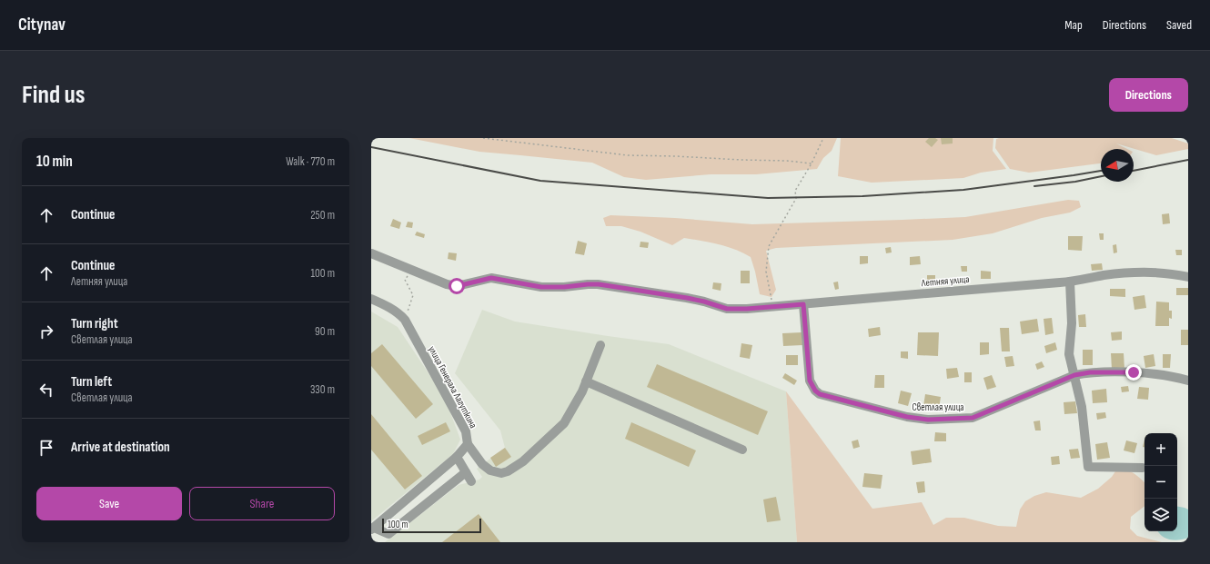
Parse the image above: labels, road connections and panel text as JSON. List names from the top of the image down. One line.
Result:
{"streets":{"street":["Летняя улица","улица Генерала Лагуткина","Светлая улица"]},"crossings":[["Летняя улица","Светлая улица"]],"scale_bar":"100 m","north":"left","page":{"header":"Citynav","nav":["Map","Directions","Saved"],"buttons":["Directions",["Save","Share"]],"title":"Find us","heading":["10 min","Walk · 770 m"],"list":[["Continue","250 m"],["Continue","Летняя улица","100 m"],["Turn right","Светлая улица","90 m"],["Turn left","Светлая улица","330 m"],"Arrive at destination"],"map_buttons":["+","−"],"scale":"100 m"}}
